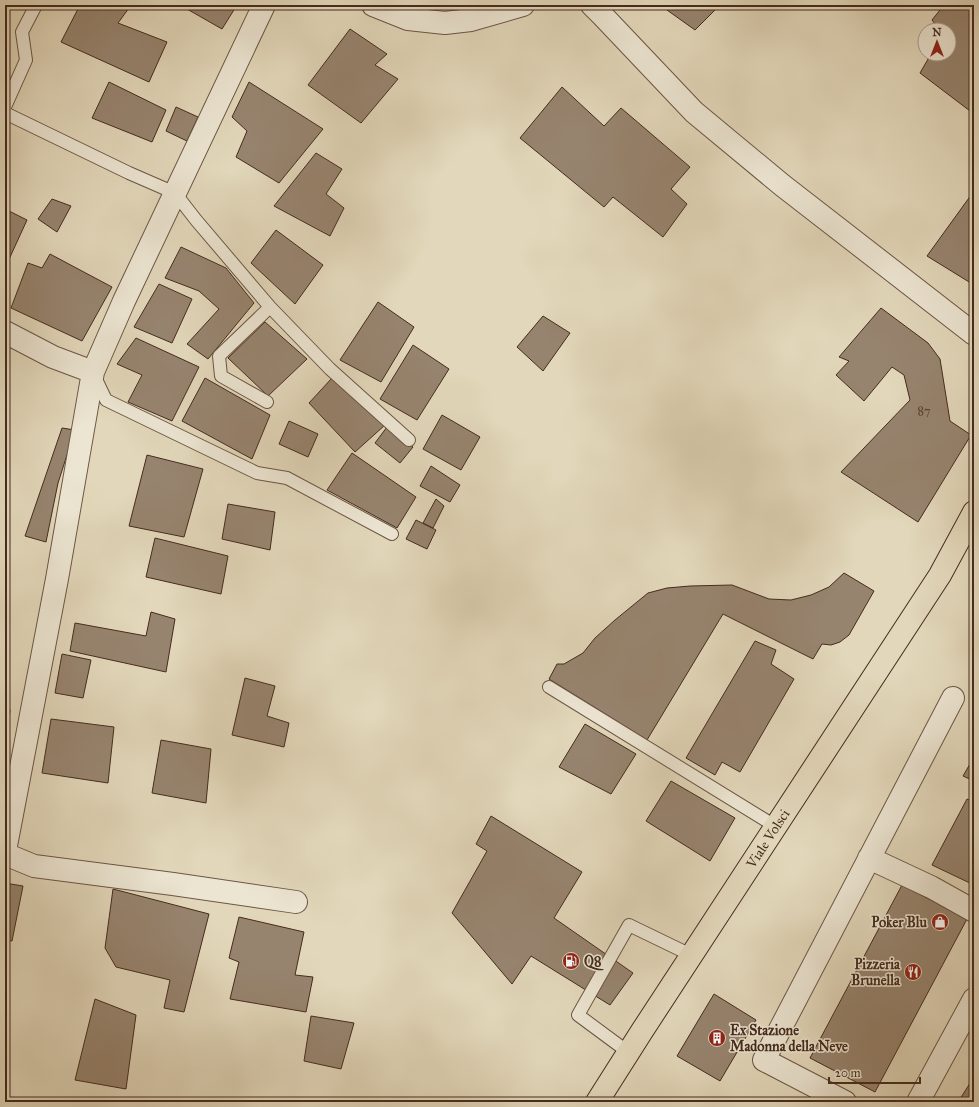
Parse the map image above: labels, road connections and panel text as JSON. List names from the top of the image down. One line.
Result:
{"streets":{"main road":["Viale Volsci"]},"places":{"shop":["Poker Blu"],"fuel station":["Q8"],"restaurant":["Pizzeria Brunella"],"building":["Ex Stazione Madonna della Neve"]},"house_numbers":["87"],"scale_bar":"20 m","north":"top"}
